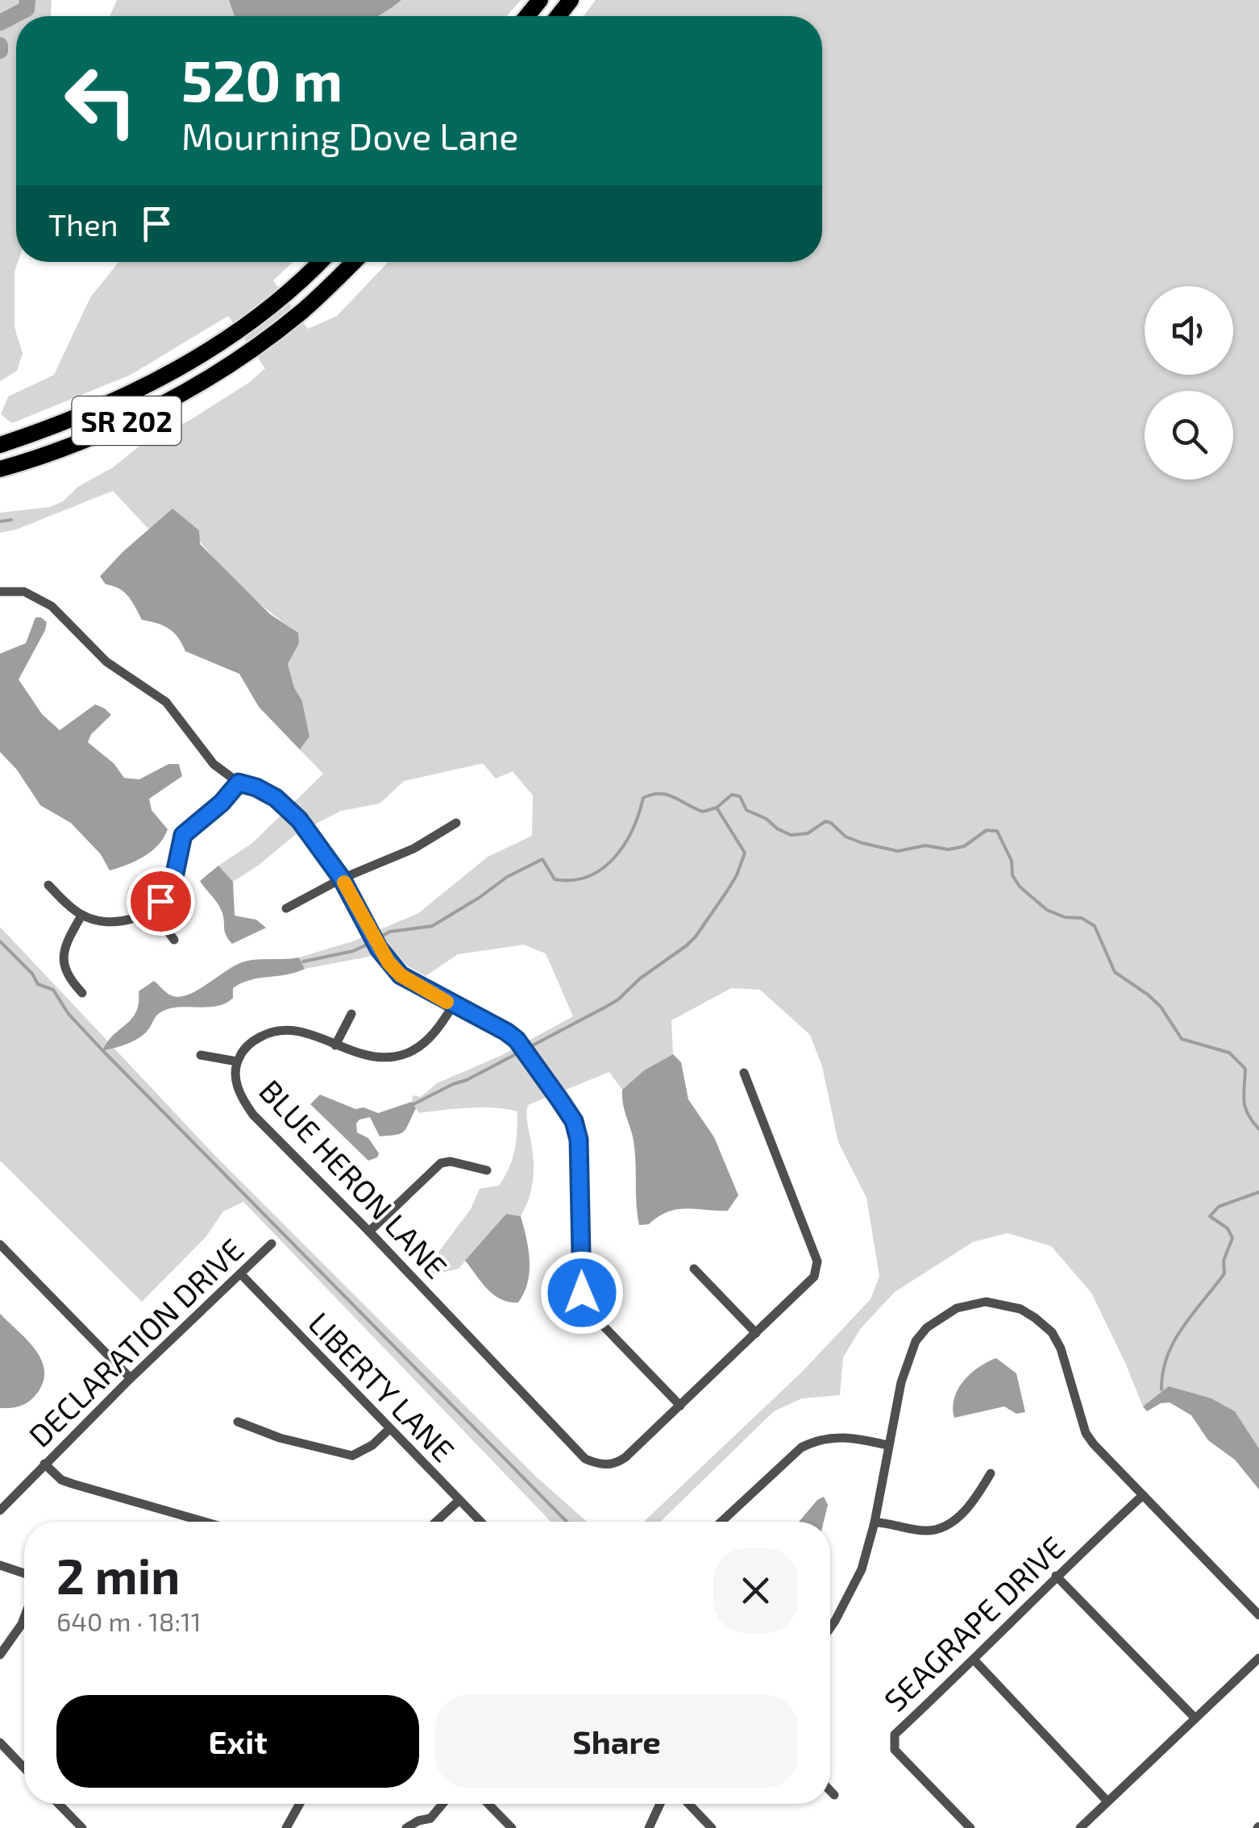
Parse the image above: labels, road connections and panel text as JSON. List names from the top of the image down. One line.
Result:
{"streets":{"highway":["SR 202"],"street":["BLUE HERON LANE","DECLARATION DRIVE","LIBERTY LANE","SEAGRAPE DRIVE"]},"crossings":[["DECLARATION DRIVE","LIBERTY LANE"]],"page":{"turn":["520 m","Mourning Dove Lane"],"then":"Then","heading":["2 min","640 m · 18:11"],"buttons":["Exit","Share"]}}
